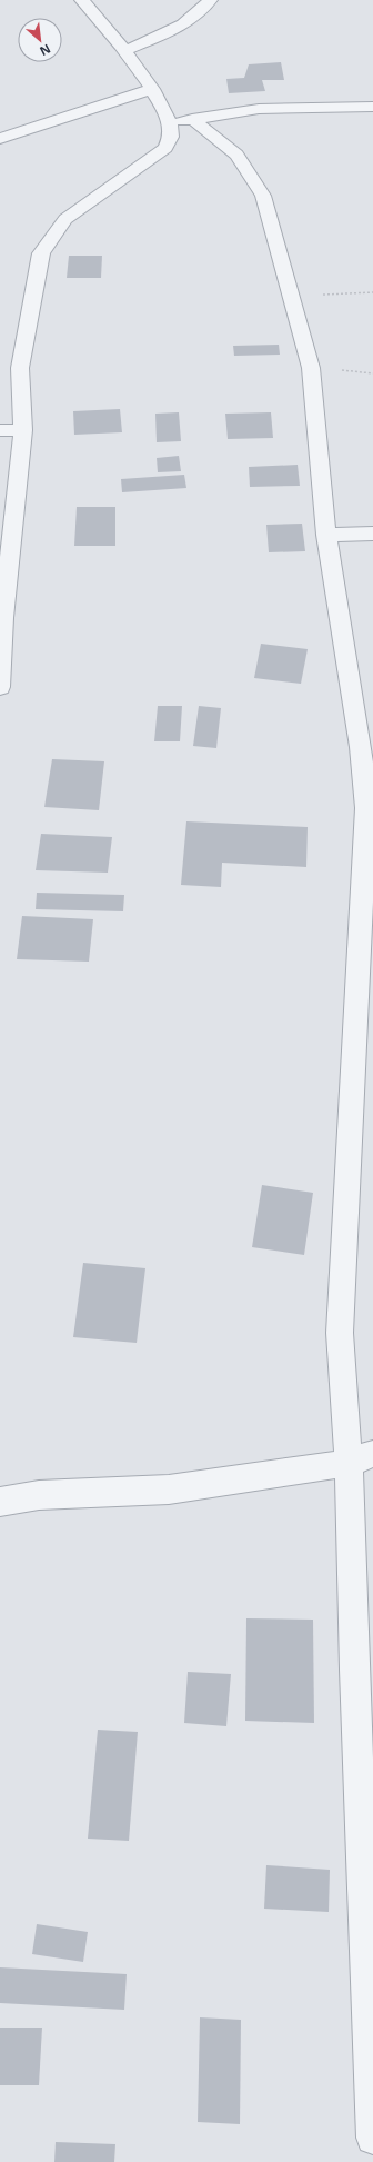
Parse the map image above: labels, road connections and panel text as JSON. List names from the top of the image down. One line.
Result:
{"north":"bottom right"}
